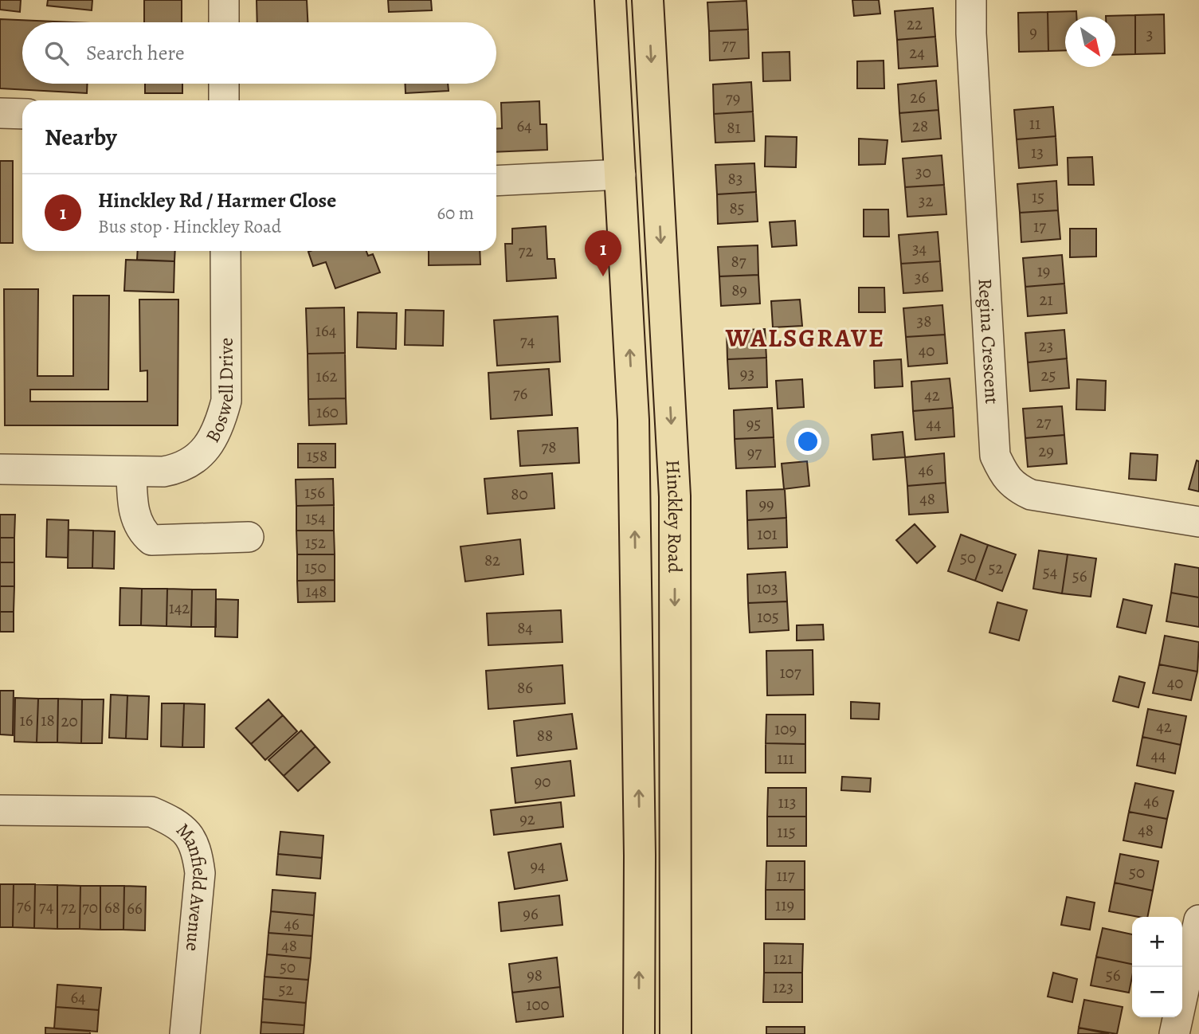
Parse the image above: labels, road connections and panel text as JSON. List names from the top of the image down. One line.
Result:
{"streets":{"highway":["Hinckley Road"],"street":["Regina Crescent","Boswell Drive","Manfield Avenue"]},"districts":["WALSGRAVE"],"house_numbers":["22","9","3","77","24","26","79","11","64","28","81","13","30","83","15","32","85","17","34","72","87","19","36","89","21","38","164","74","23","40","93","25","162","76","42","160","27","95","44","78","29","97","158","46","156","80","48","99","154","101","152","50","82","150","52","54","56","103","148","142","105","84","107","40","86","16","18","20","42","109","88","44","111","90","46","113","92","48","115","94","50","117","119","76","74","72","70","68","66","96","46","48","121","50","98","56","123","52","64","100"],"north":"bottom right","page":{"search":"Search here","heading":"Nearby","list":[{"mark":"1","name":"Hinckley Rd / Harmer Close","note":"Bus stop · Hinckley Road","value":"60 m"}],"pins":"1","map_buttons":["+","−"]}}
